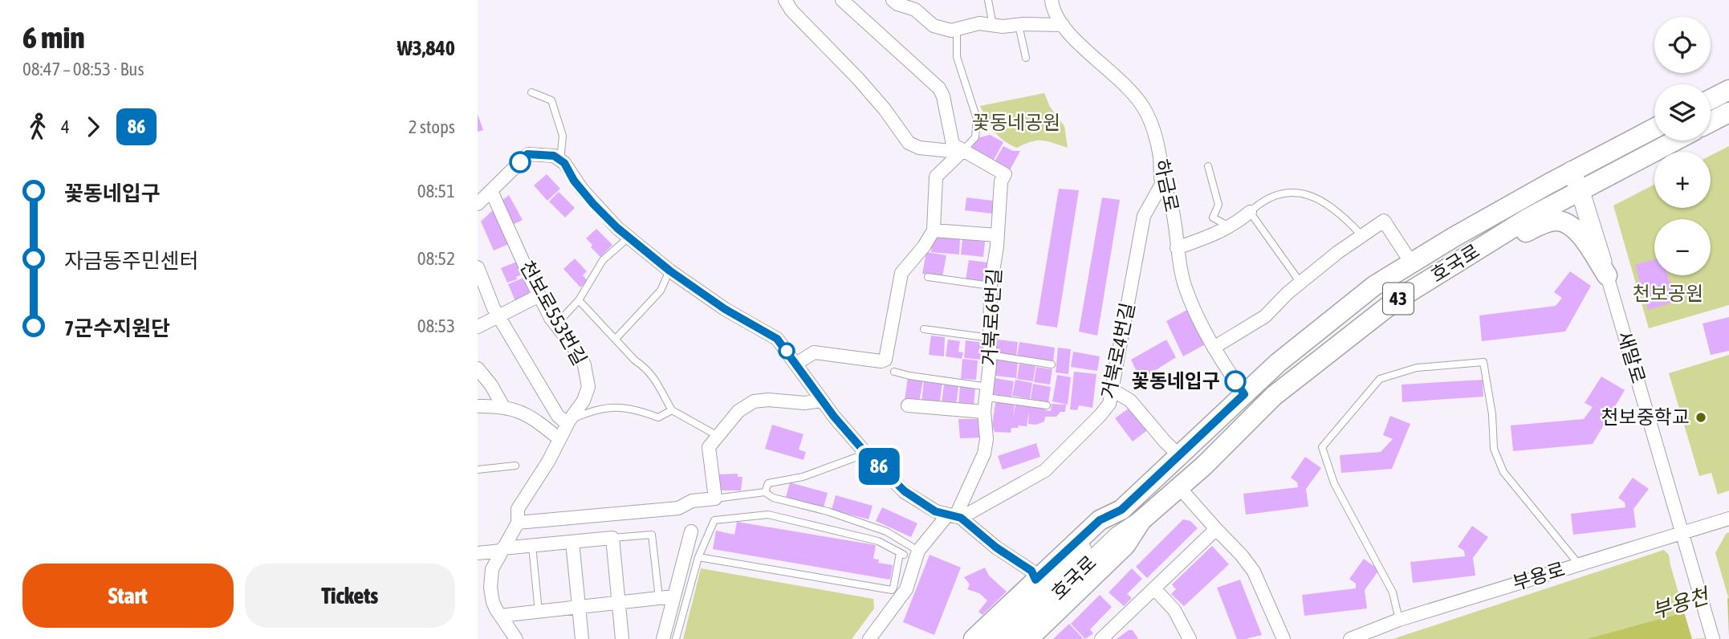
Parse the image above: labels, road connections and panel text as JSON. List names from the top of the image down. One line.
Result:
{"streets":{"main road":["호국로","43"],"street":["하금로","천보로553번길","거북로6번길","거북로4번길","새말로","부용로"]},"crossings":[["하금로","호국로"],["하금로","거북로4번길"],["호국로","새말로"],["거북로6번길","거북로4번길"],["새말로","부용로"]],"water":["부용천"],"parks":["꽃동네공원","천보공원"],"places":["꽃동네입구","천보중학교"],"lines":["bus line 86"],"page":{"heading":["6 min","08:47 – 08:53 · Bus","₩3,840"],"on_map":"86","map_buttons":["+","−"],"legs":["4","86","2 stops"],"list":[{"name":"꽃동네입구","value":"08:51"},{"name":"자금동주민센터","value":"08:52"},{"name":"7군수지원단","value":"08:53"}],"buttons":["Start","Tickets"]}}
